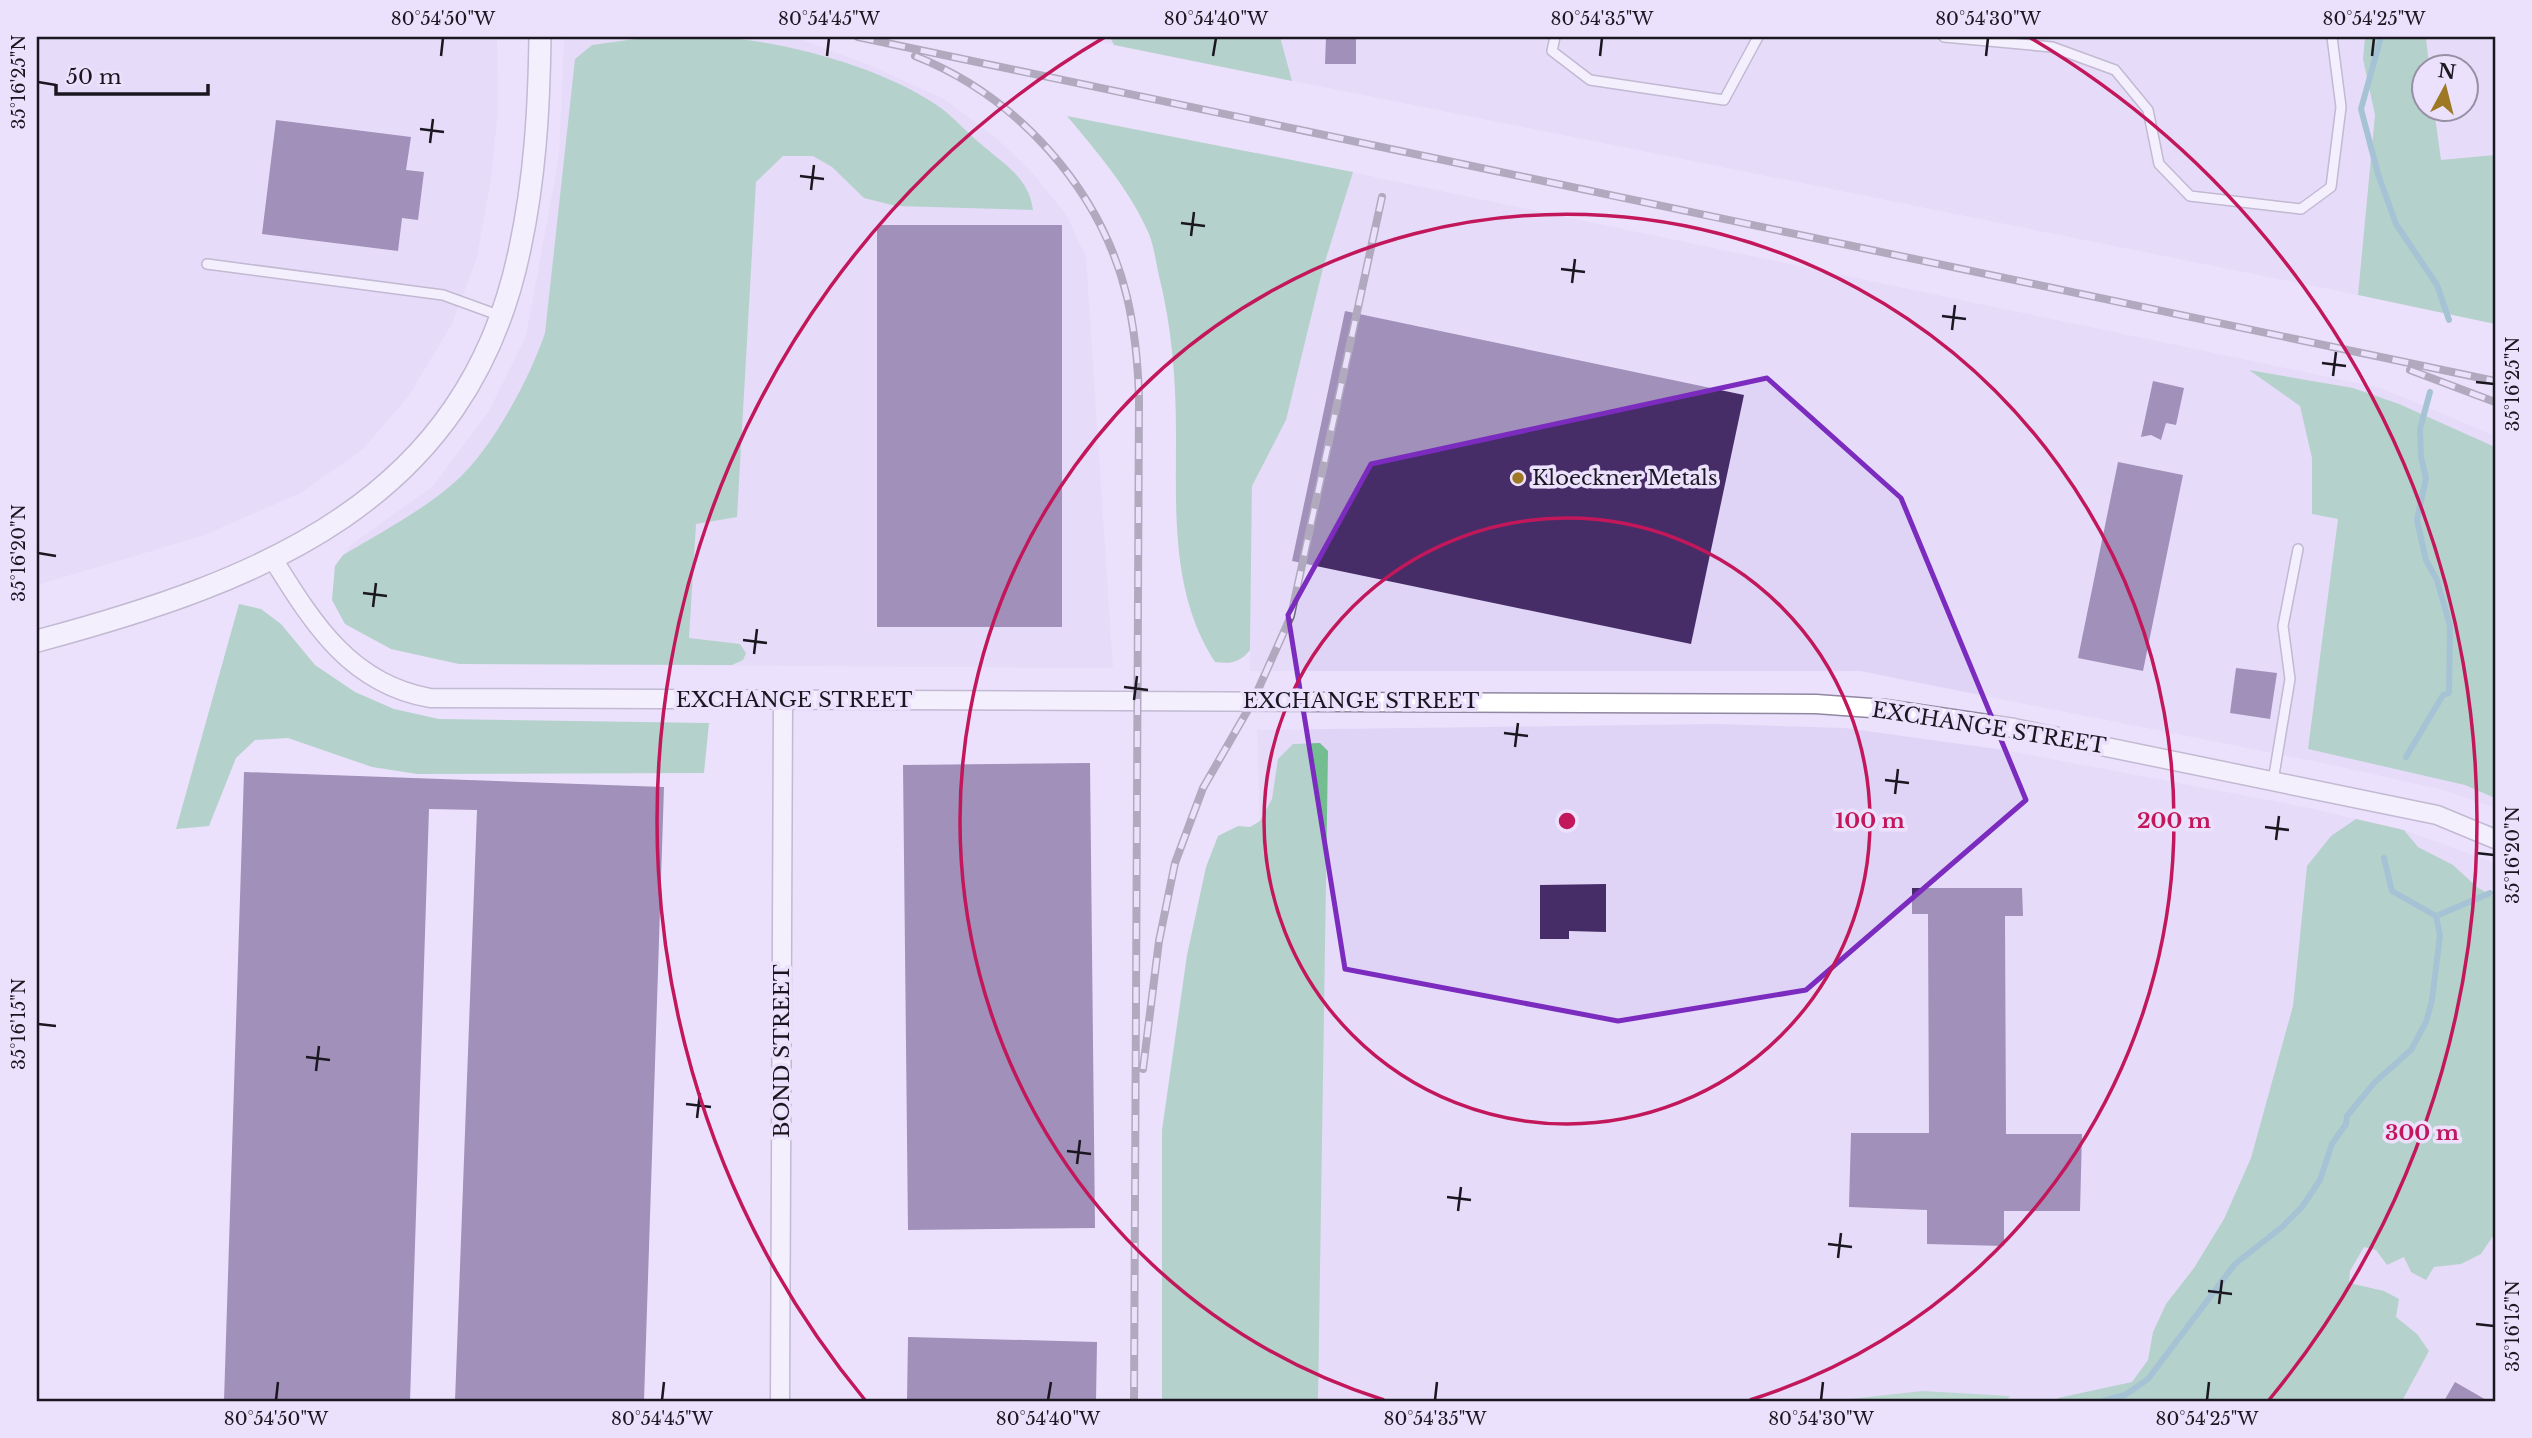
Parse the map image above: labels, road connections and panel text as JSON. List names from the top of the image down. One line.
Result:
{"streets":{"street":["EXCHANGE STREET","BOND STREET"]},"crossings":[["EXCHANGE STREET","BOND STREET"]],"places":["Kloeckner Metals"],"scale_bar":"50 m","north":"top","coordinates":["80°54'50\"W","80°54'45\"W","80°54'40\"W","80°54'35\"W","80°54'30\"W","80°54'25\"W","35°16'25\"N","35°16'20\"N","35°16'15\"N"],"rings":["100 m","200 m","300 m"]}
